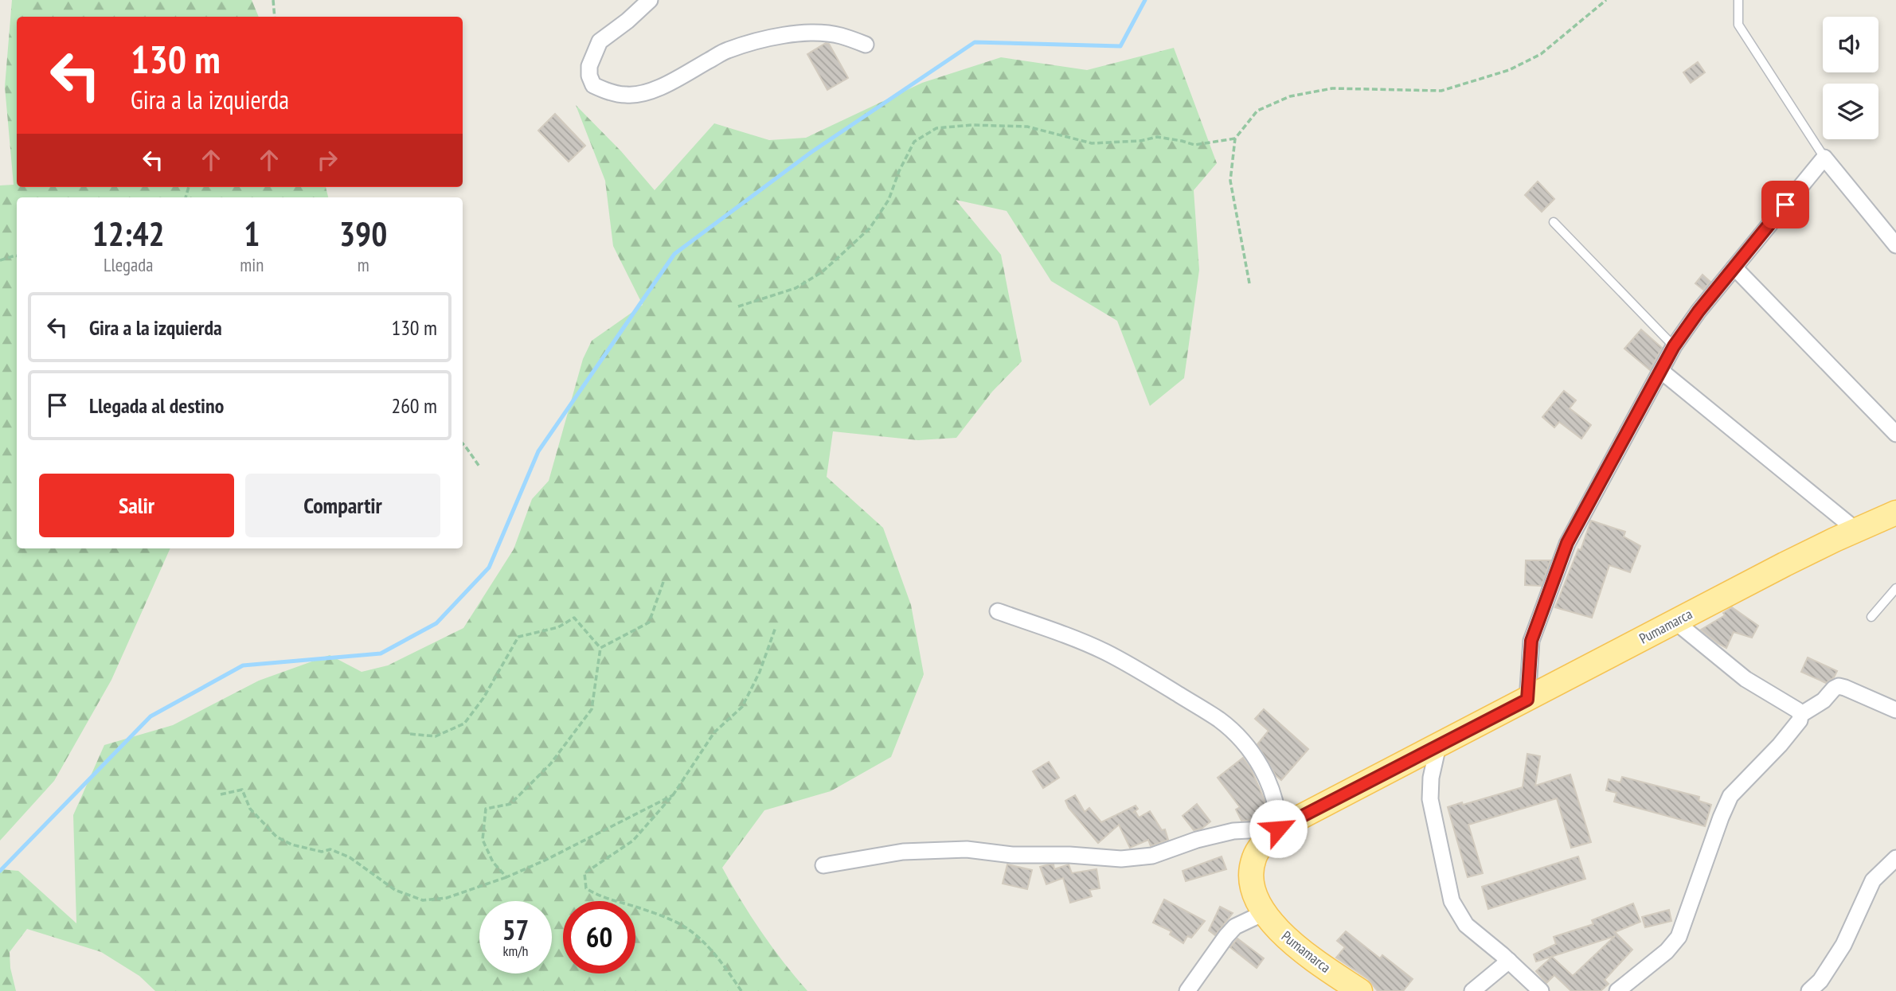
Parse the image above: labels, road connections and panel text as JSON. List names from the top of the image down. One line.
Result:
{"streets":{"main road":["Pumamarca"]},"page":{"turn":["130 m","Gira a la izquierda"],"eta":["12:42","Llegada","1","min","390","m"],"list":[{"name":"Gira a la izquierda","value":"130 m"},{"name":"Llegada al destino","value":"260 m"}],"buttons":["Salir","Compartir"],"speed":"57 km/h","limit":"60"}}
